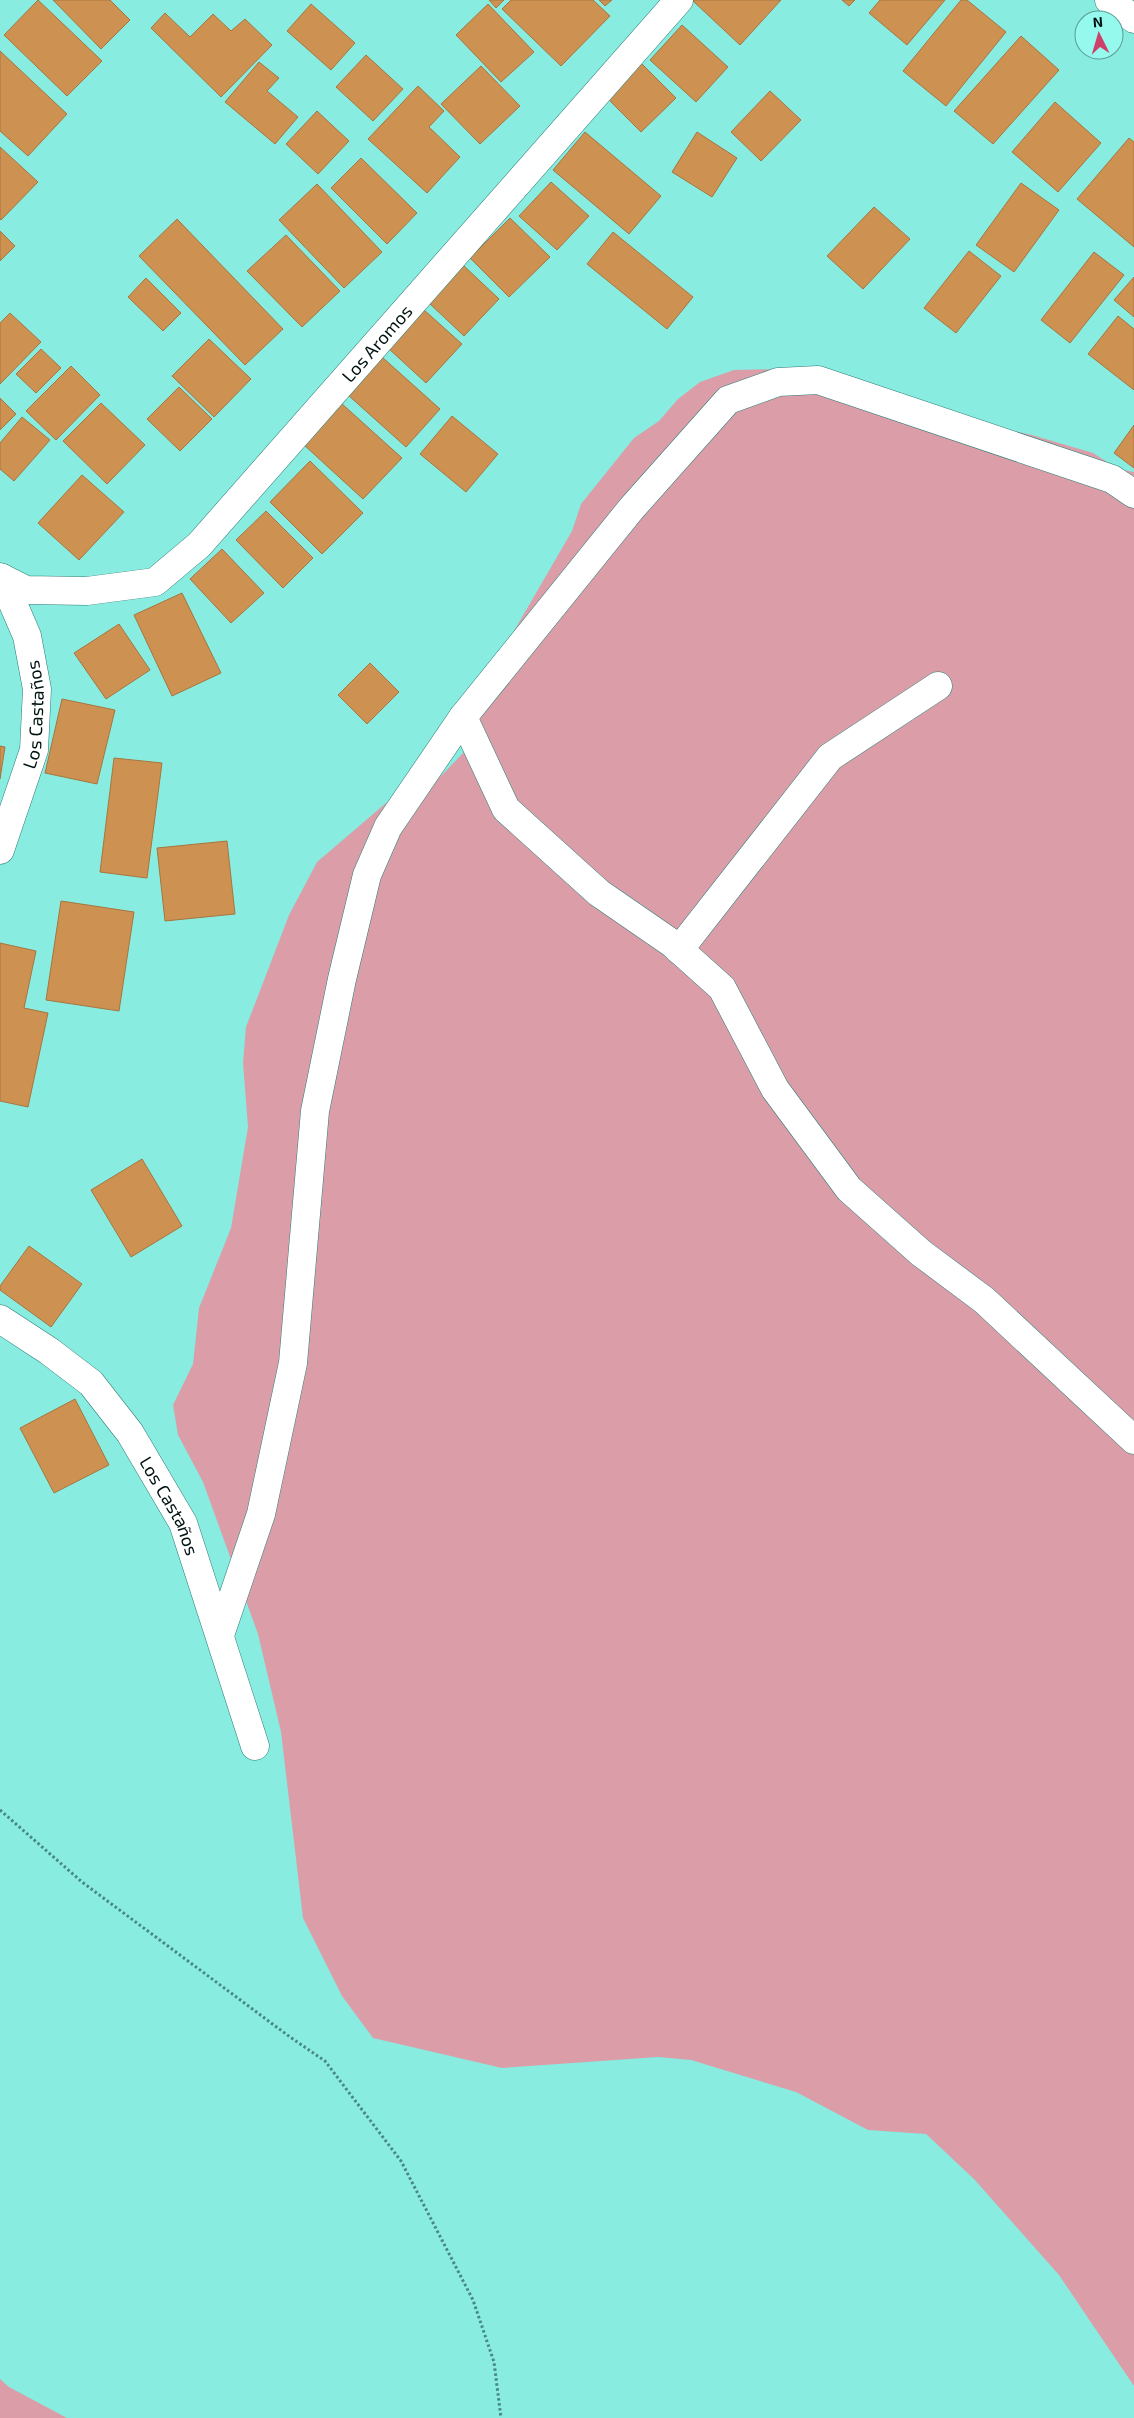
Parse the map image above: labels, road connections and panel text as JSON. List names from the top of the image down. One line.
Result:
{"streets":{"street":["Los Aromos","Los Castaños"]},"crossings":[["Los Aromos","Los Castaños"]],"north":"top"}
